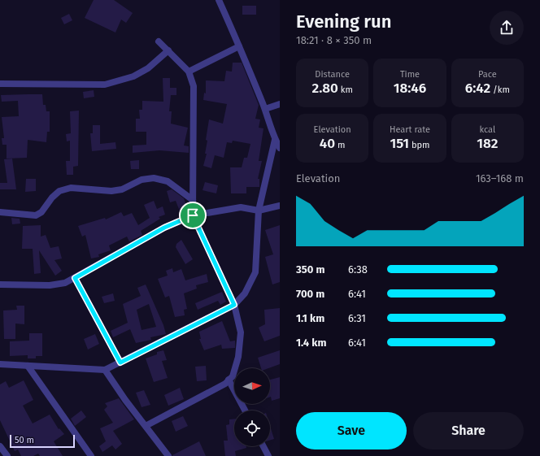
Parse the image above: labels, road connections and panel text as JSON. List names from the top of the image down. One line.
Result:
{"scale_bar":"50 m","north":"right","page":{"heading":["Evening run","18:21 · 8 × 350 m"],"stats":[["Distance","2.80 km"],["Time","18:46"],["Pace","6:42 /km"],["Elevation","40 m"],["Heart rate","151 bpm"],["kcal","182"]],"chart":["Elevation","163–168 m"],"list":[{"name":"350 m","note":"6:38"},{"name":"700 m","note":"6:41"},{"name":"1.1 km","note":"6:31"},{"name":"1.4 km","note":"6:41"}],"buttons":["Save","Share"],"scale":"50 m"}}
